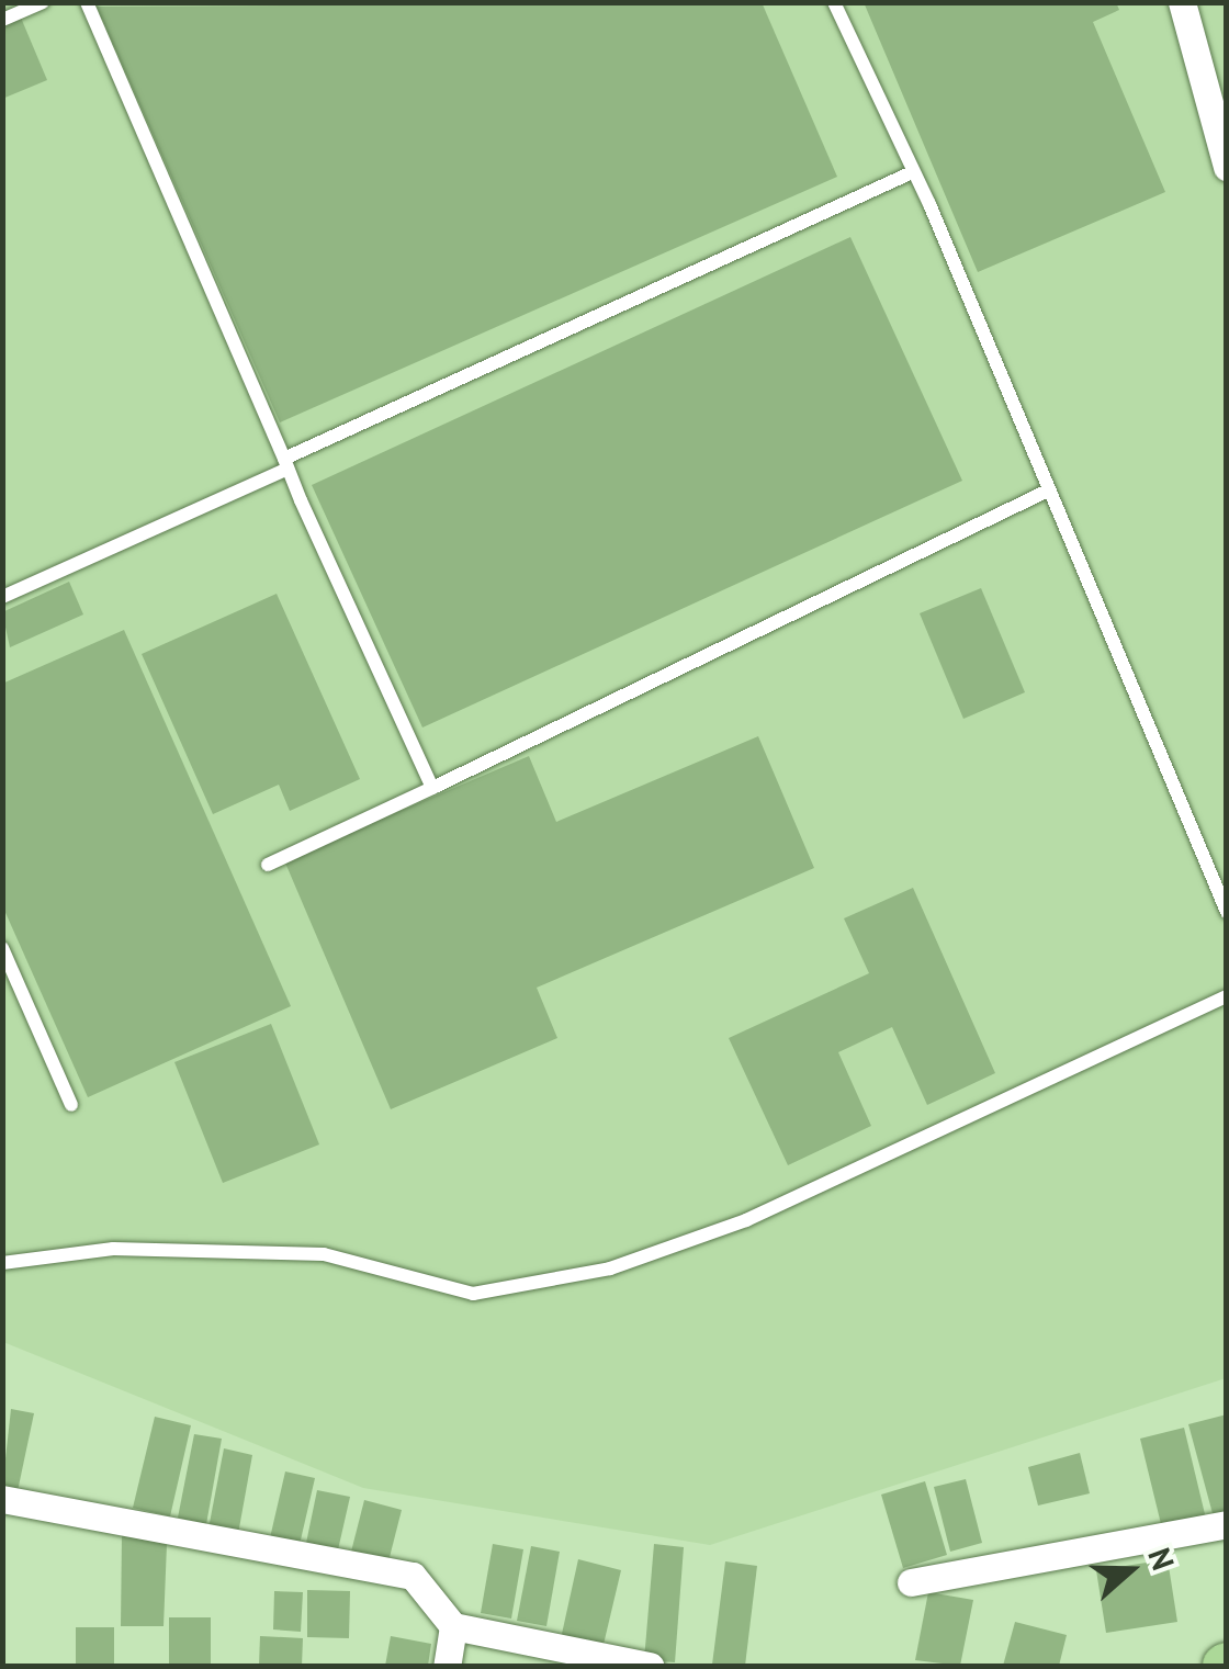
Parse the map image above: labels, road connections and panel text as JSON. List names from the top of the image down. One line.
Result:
{"north":"right"}
